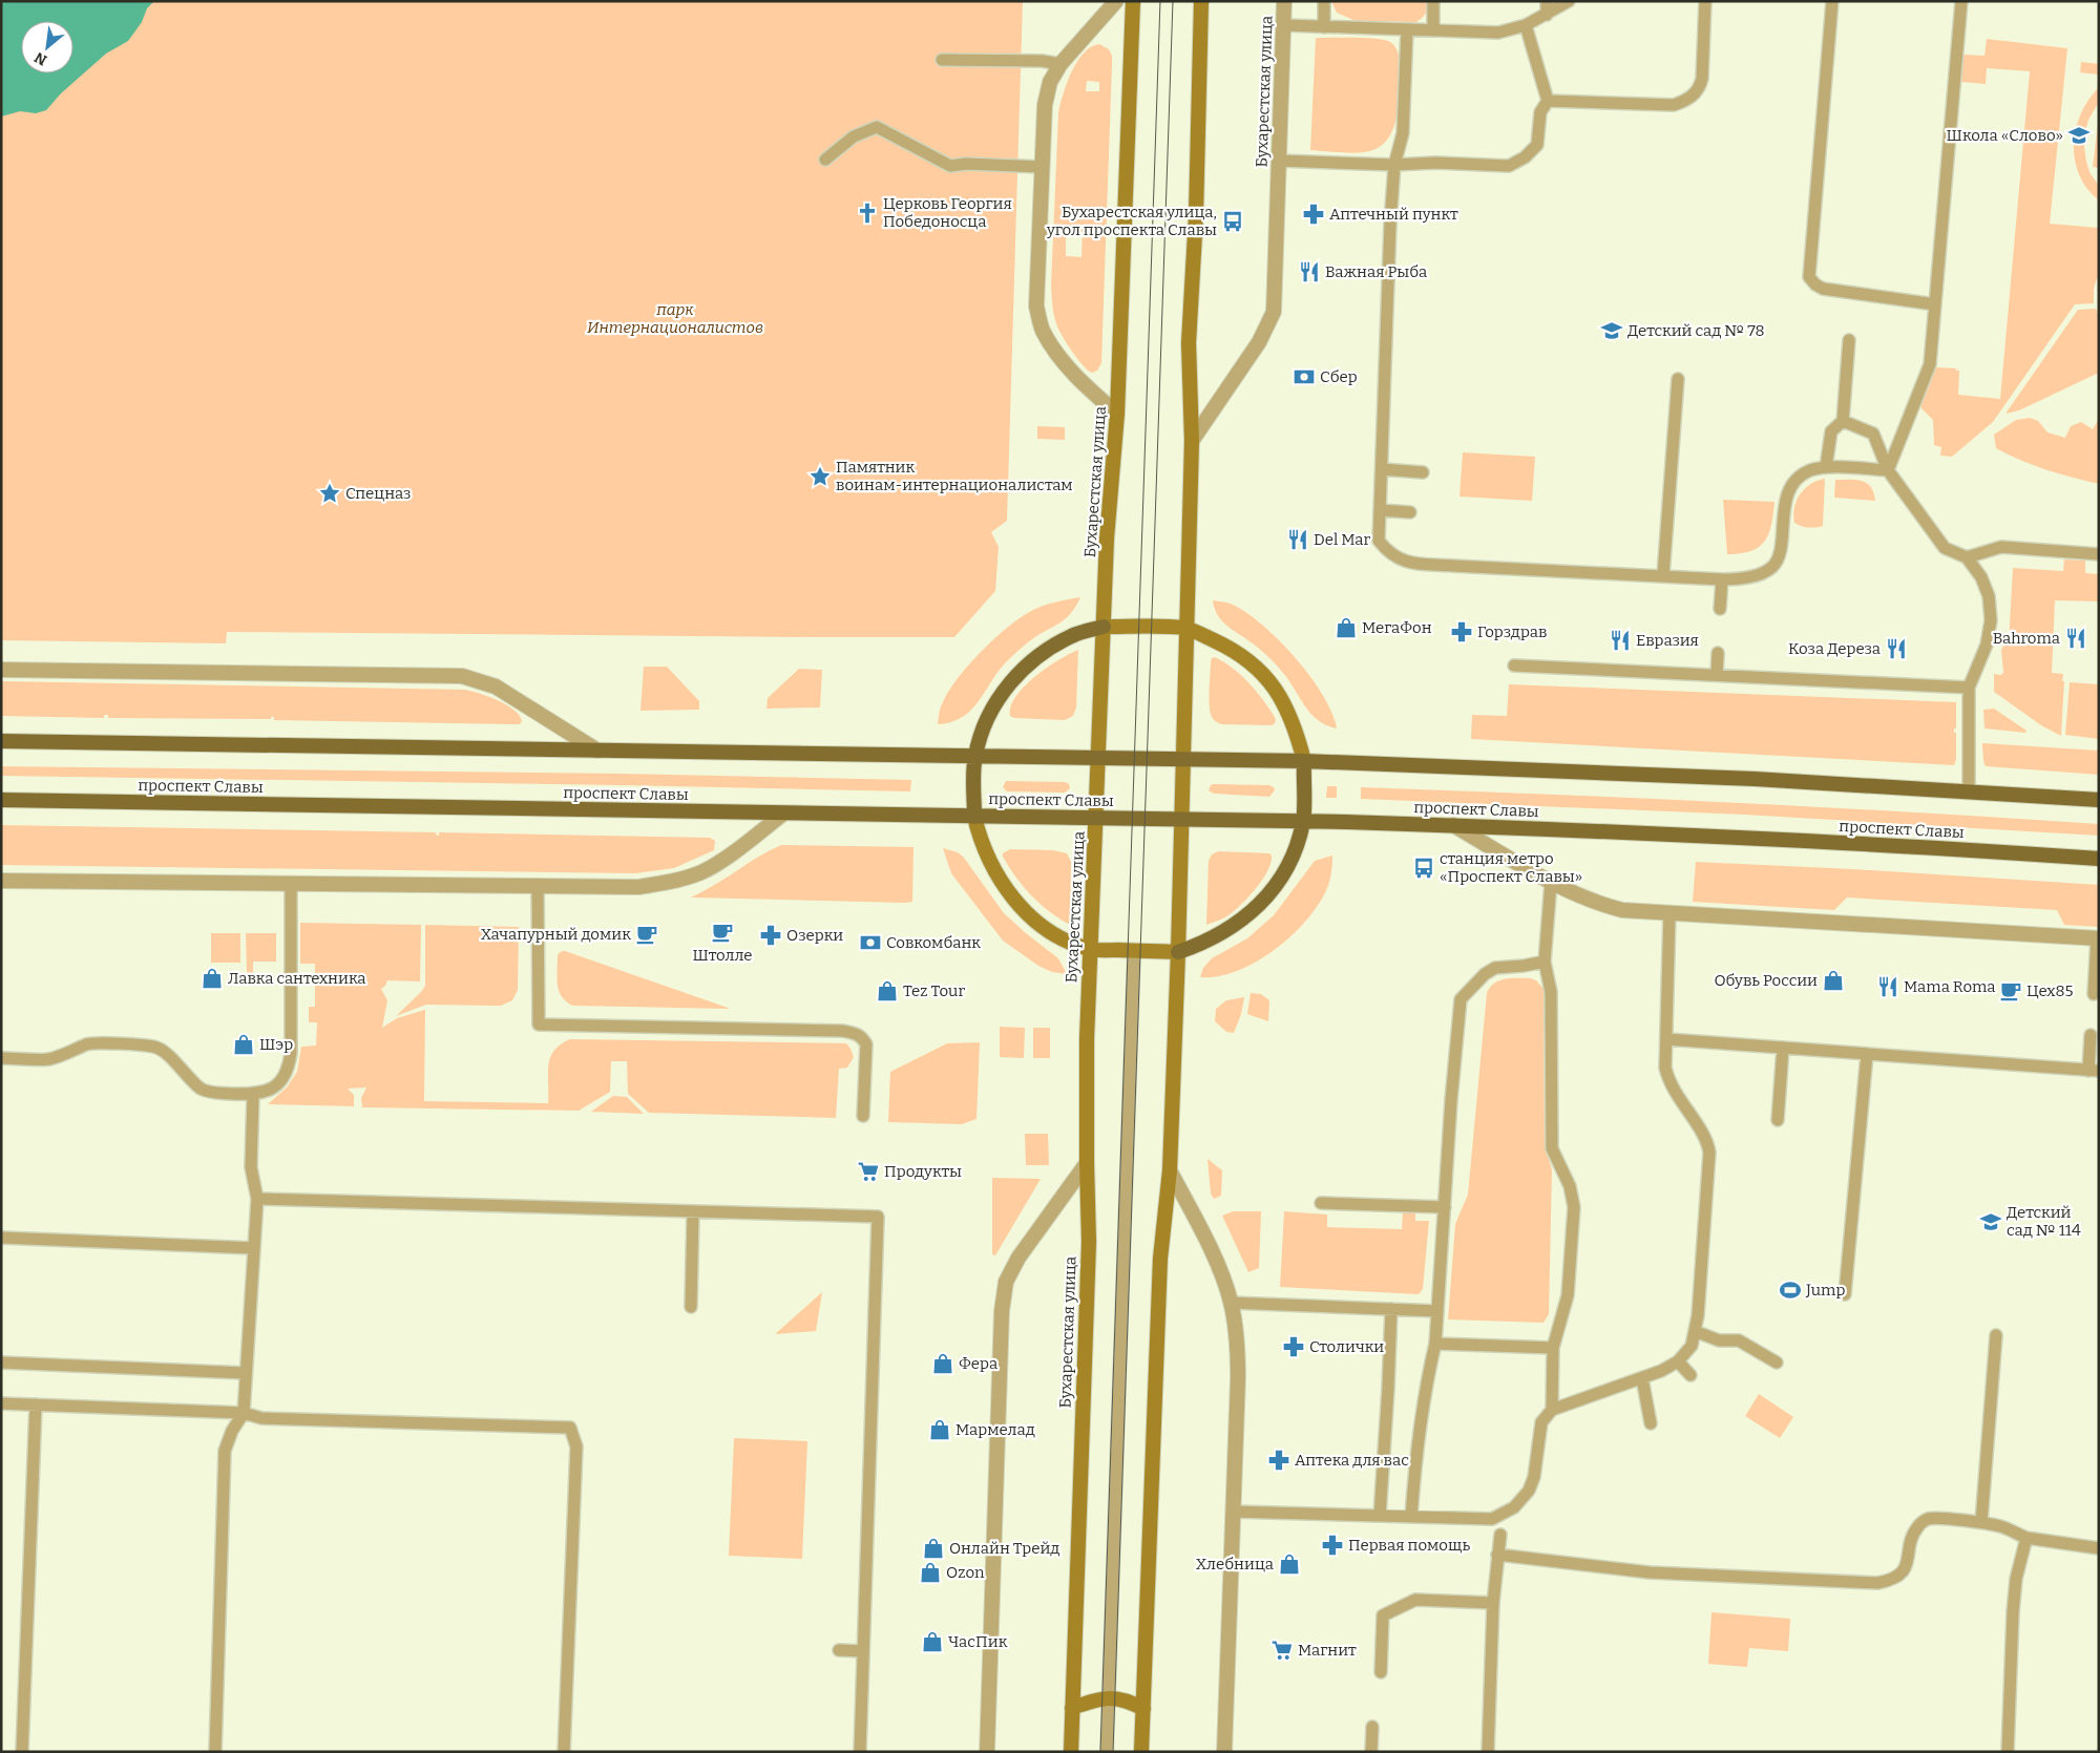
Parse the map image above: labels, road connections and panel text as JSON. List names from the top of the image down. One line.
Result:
{"streets":{"main road":["Бухарестская улица","проспект Славы"]},"crossings":[["Бухарестская улица","проспект Славы"]],"parks":["парк Интернационалистов"],"places":{"school or university":["Школа «Слово»","Детский сад № 78","Детский сад № 114"],"church":["Церковь Георгия Победоносца"],"pharmacy":["Аптечный пункт","Горздрав","Озерки","Столички","Аптека для вас","Первая помощь"],"bus stop":["Бухарестская улица, угол проспекта Славы","станция метро «Проспект Славы»"],"restaurant":["Важная Рыба","Del Mar","Bahroma","Евразия","Коза Дереза","Mama Roma"],"bank":["Сбер","Совкомбанк"],"place":["Памятник воинам-интернационалистам","Спецназ"],"shop":["МегаФон","Лавка сантехника","Обувь России","Tez Tour","Шэр","Фера","Мармелад","Онлайн Трейд","Хлебница","Ozon","ЧасПик"],"cafe":["Штолле","Хачапурный домик","Цех85"],"supermarket":["Продукты","Магнит"],"sports":["Jump"]},"north":"bottom left"}
